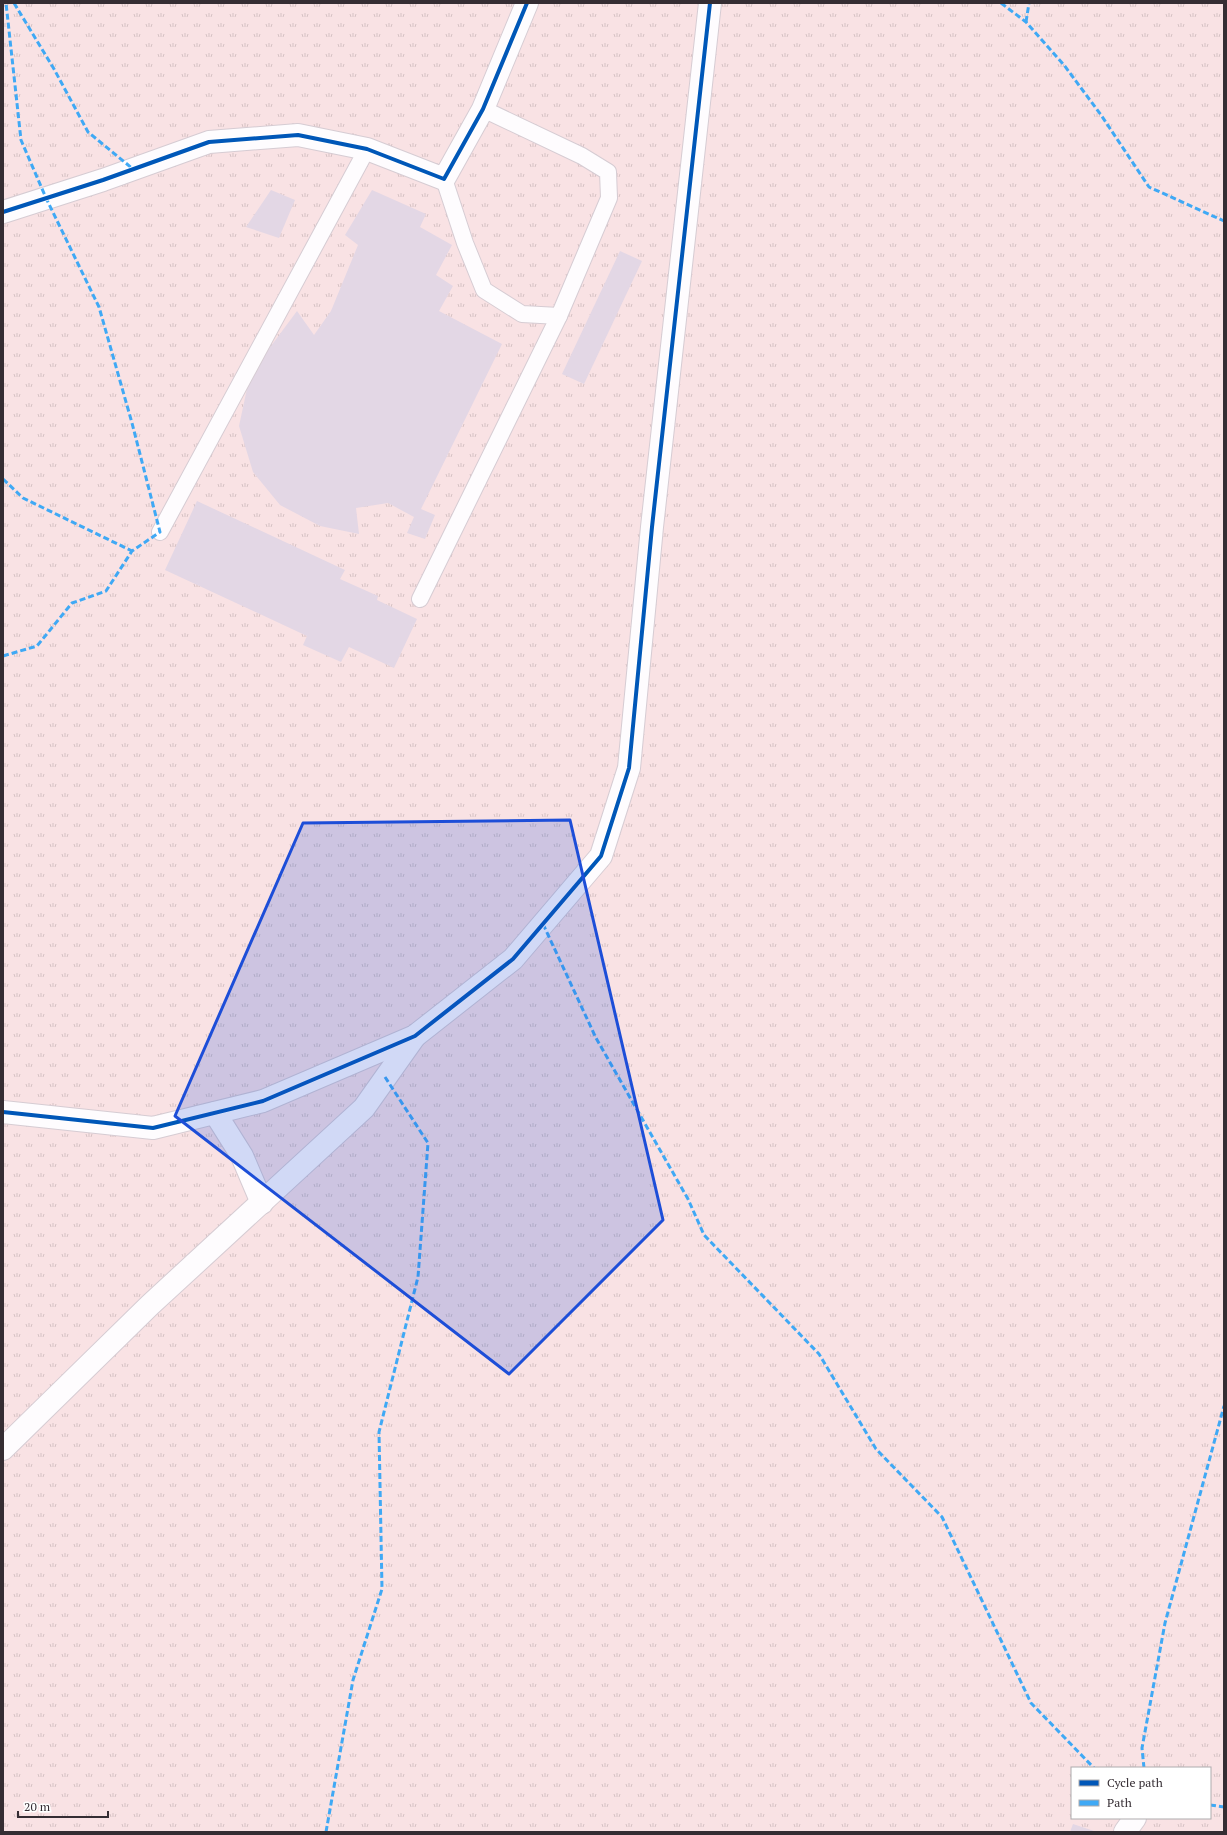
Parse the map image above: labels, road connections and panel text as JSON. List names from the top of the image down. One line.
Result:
{"legend":["Cycle path","Path"],"scale_bar":"20 m"}
